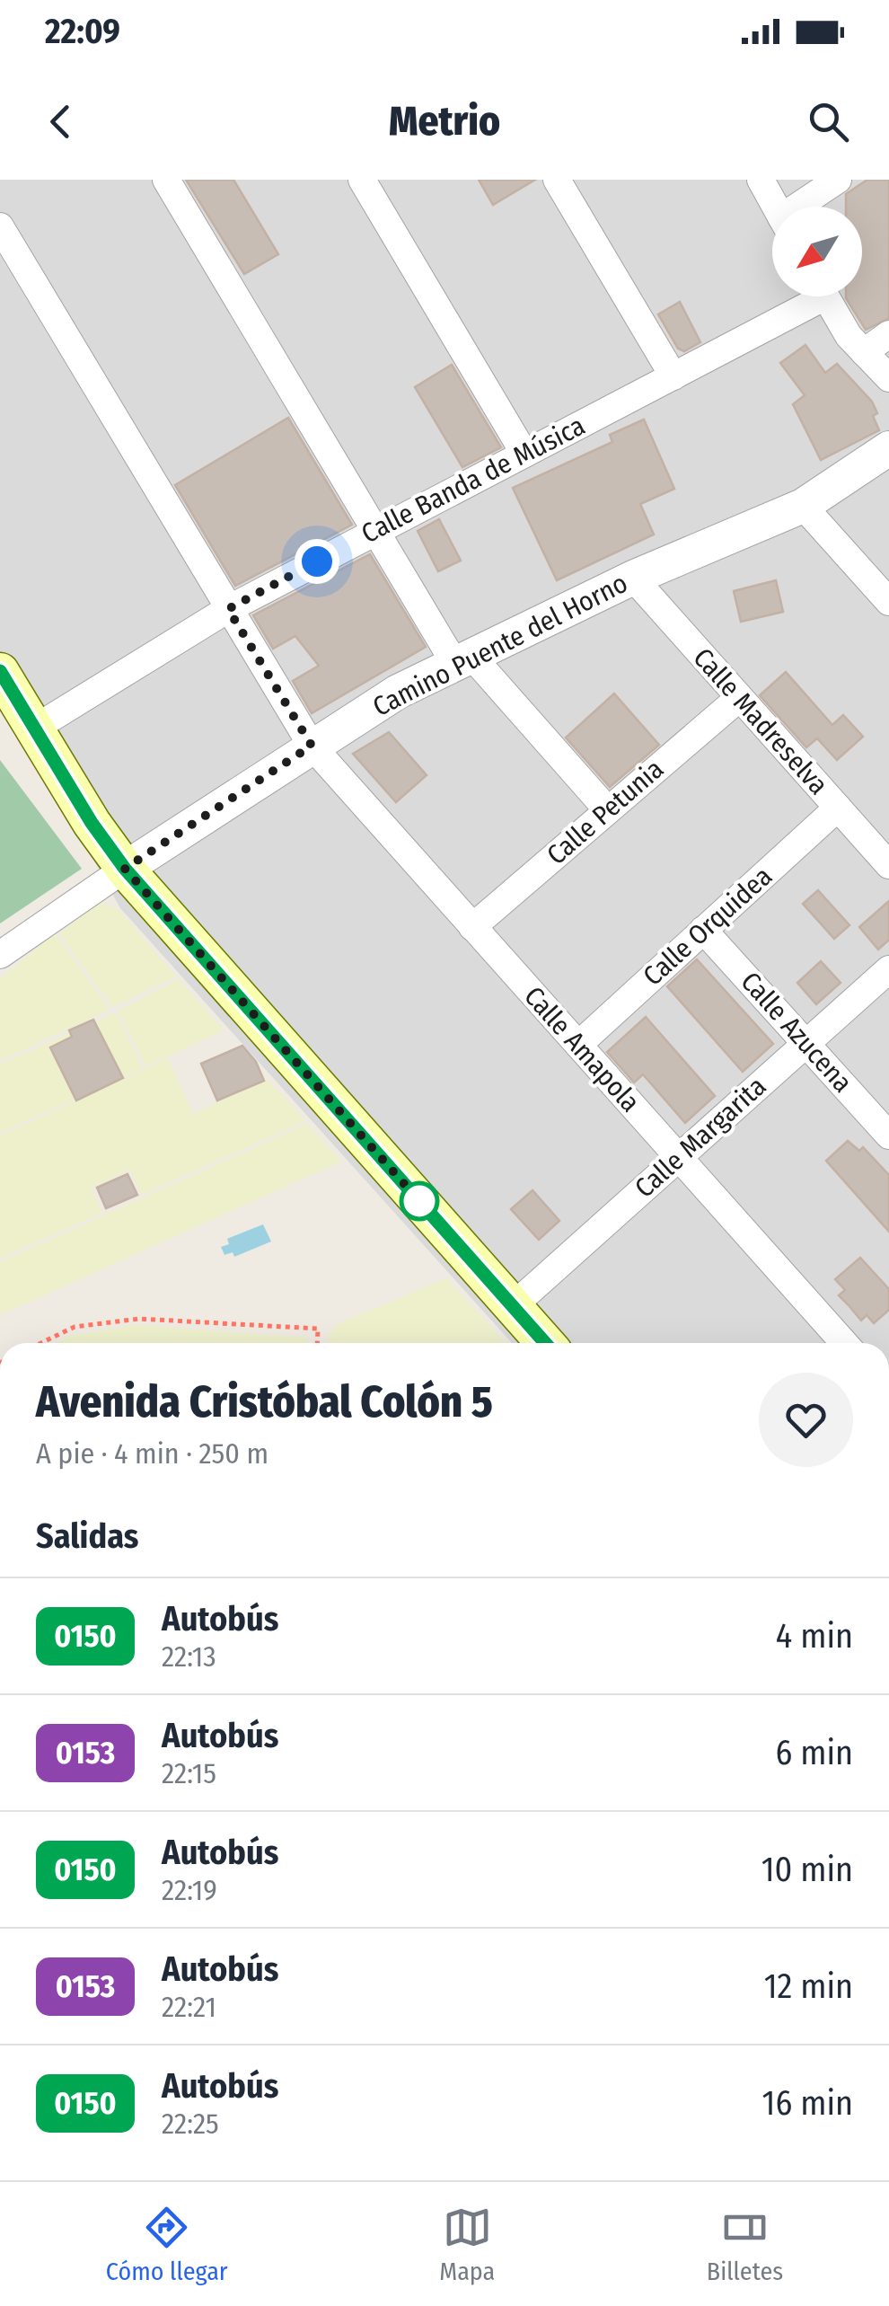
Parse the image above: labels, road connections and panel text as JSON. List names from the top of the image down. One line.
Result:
{"streets":{"street":["Calle Banda de Música","Camino Puente del Horno","Calle Madreselva","Calle Petunia","Calle Orquidea","Calle Azucena","Calle Amapola","Calle Margarita"]},"crossings":[["Calle Banda de Música","Calle Amapola"],["Camino Puente del Horno","Calle Madreselva"],["Camino Puente del Horno","Calle Amapola"],["Calle Madreselva","Calle Petunia"],["Calle Madreselva","Calle Orquidea"],["Calle Petunia","Calle Amapola"],["Calle Orquidea","Calle Azucena"],["Calle Orquidea","Calle Amapola"],["Calle Azucena","Calle Margarita"],["Calle Amapola","Calle Margarita"]],"lines":["bus line 0150"],"north":"bottom left","page":{"status":"22:09","header":"Metrio","heading":[["Avenida Cristóbal Colón 5","A pie · 4 min · 250 m"],"Salidas"],"list":[{"mark":"0150","name":"Autobús","note":"22:13","value":"4 min"},{"mark":"0153","name":"Autobús","note":"22:15","value":"6 min"},{"mark":"0150","name":"Autobús","note":"22:19","value":"10 min"},{"mark":"0153","name":"Autobús","note":"22:21","value":"12 min"},{"mark":"0150","name":"Autobús","note":"22:25","value":"16 min"}],"tabs":["Cómo llegar","Mapa","Billetes"]}}
